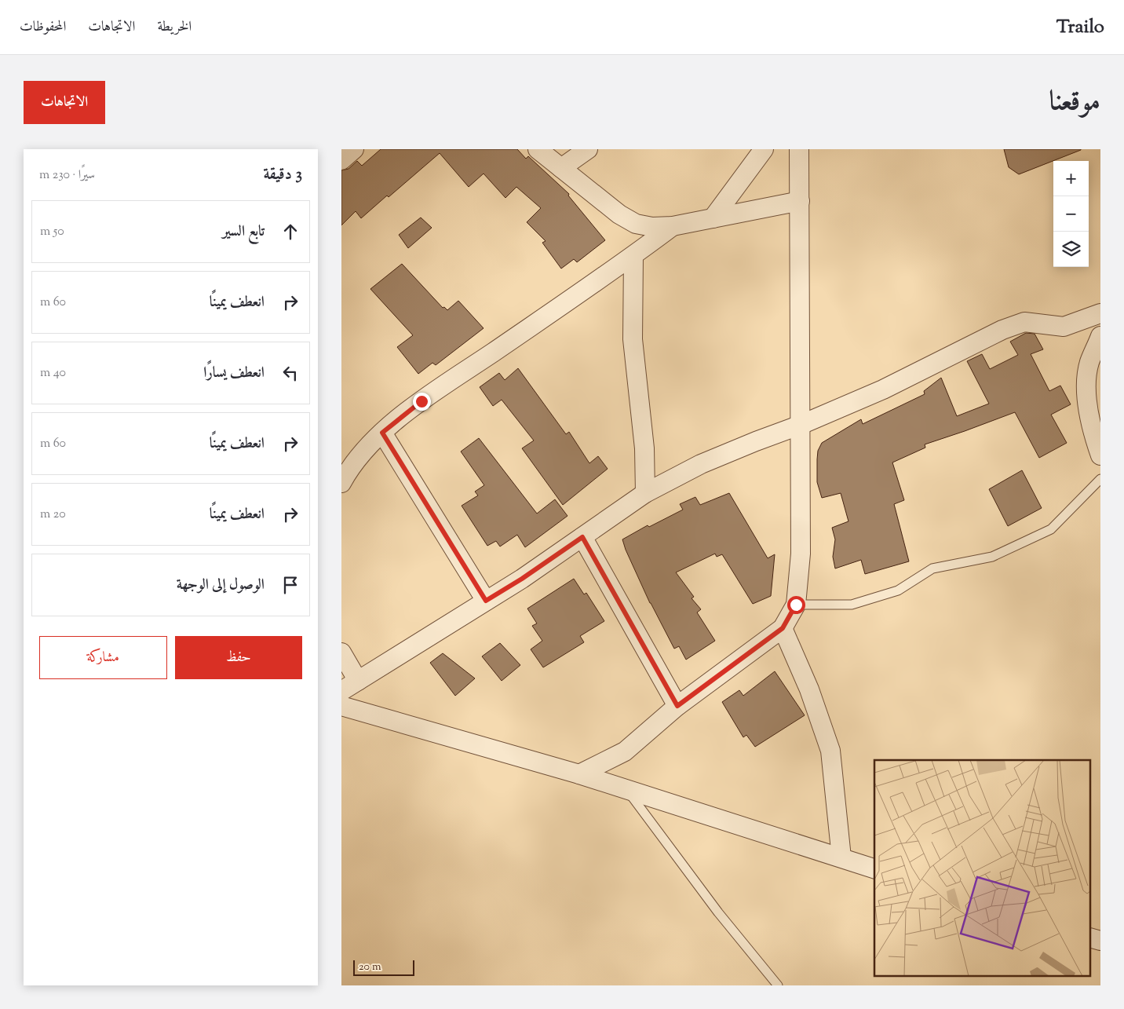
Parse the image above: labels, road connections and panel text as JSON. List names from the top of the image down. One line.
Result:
{"scale_bar":"20 m","page":{"header":"Trailo","nav":["الخريطة","الاتجاهات","المحفوظات"],"title":"موقعنا","buttons":["الاتجاهات",["حفظ","مشاركة"]],"heading":["3 دقيقة","سيرًا · 230 m"],"map_buttons":["+","−"],"list":[["تابع السير","50 m"],["انعطف يمينًا","60 m"],["انعطف يسارًا","40 m"],["انعطف يمينًا","60 m"],["انعطف يمينًا","20 m"],"الوصول إلى الوجهة"],"scale":"20 m"}}
